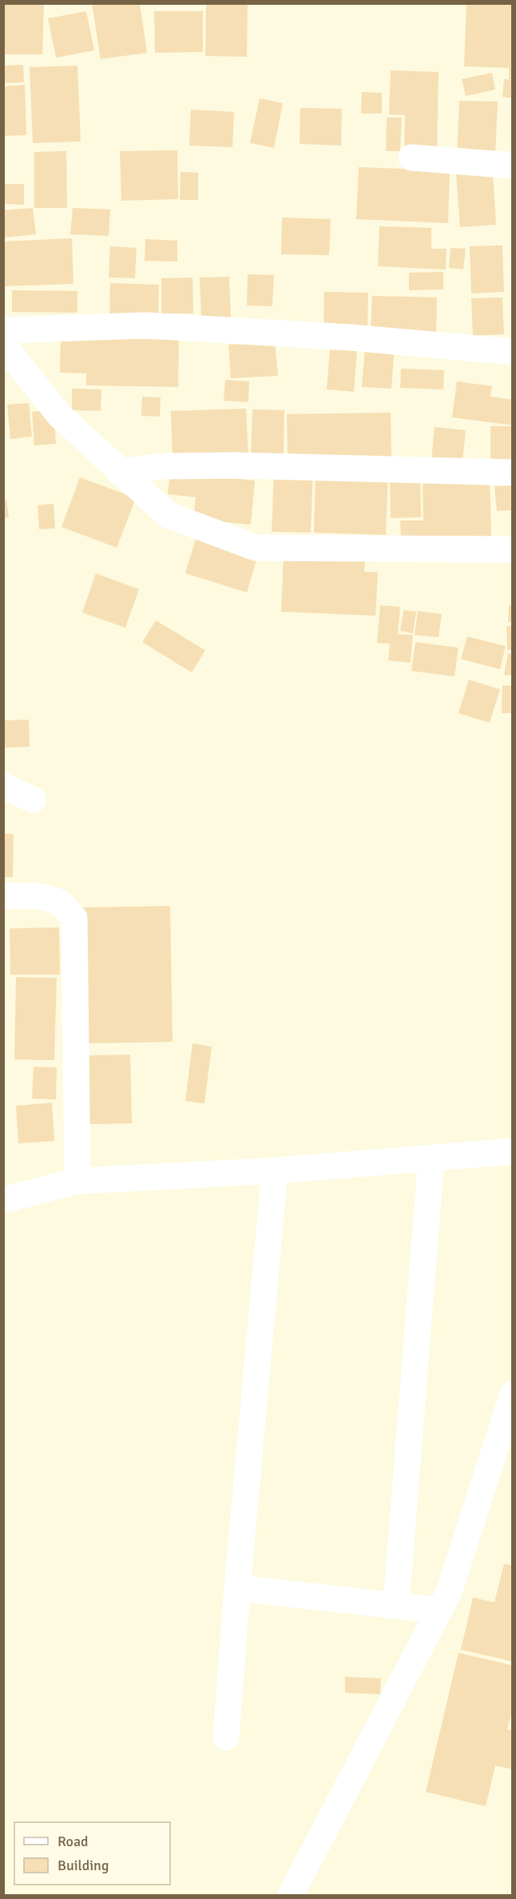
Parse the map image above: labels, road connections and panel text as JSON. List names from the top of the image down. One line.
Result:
{"legend":["Road","Building"]}
